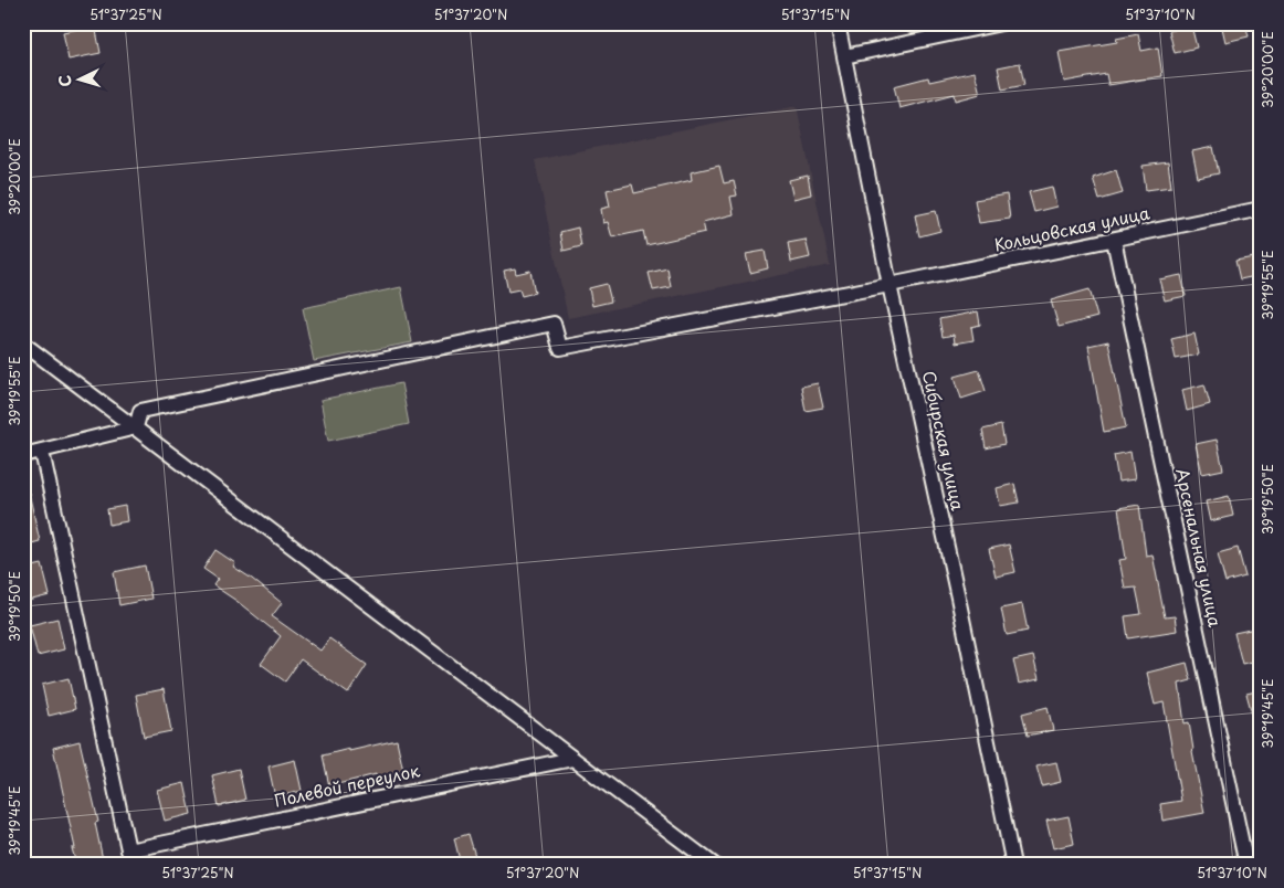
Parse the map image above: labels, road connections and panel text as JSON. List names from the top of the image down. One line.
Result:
{"streets":{"street":["Кольцовская улица","Сибирская улица","Арсенальная улица","Полевой переулок"]},"crossings":[["Кольцовская улица","Сибирская улица"],["Кольцовская улица","Арсенальная улица"]],"north":"left","coordinates":["51°37'25\"N","51°37'20\"N","51°37'15\"N","51°37'10\"N","39°20'00\"E","39°19'55\"E","39°19'50\"E","39°19'45\"E"]}
